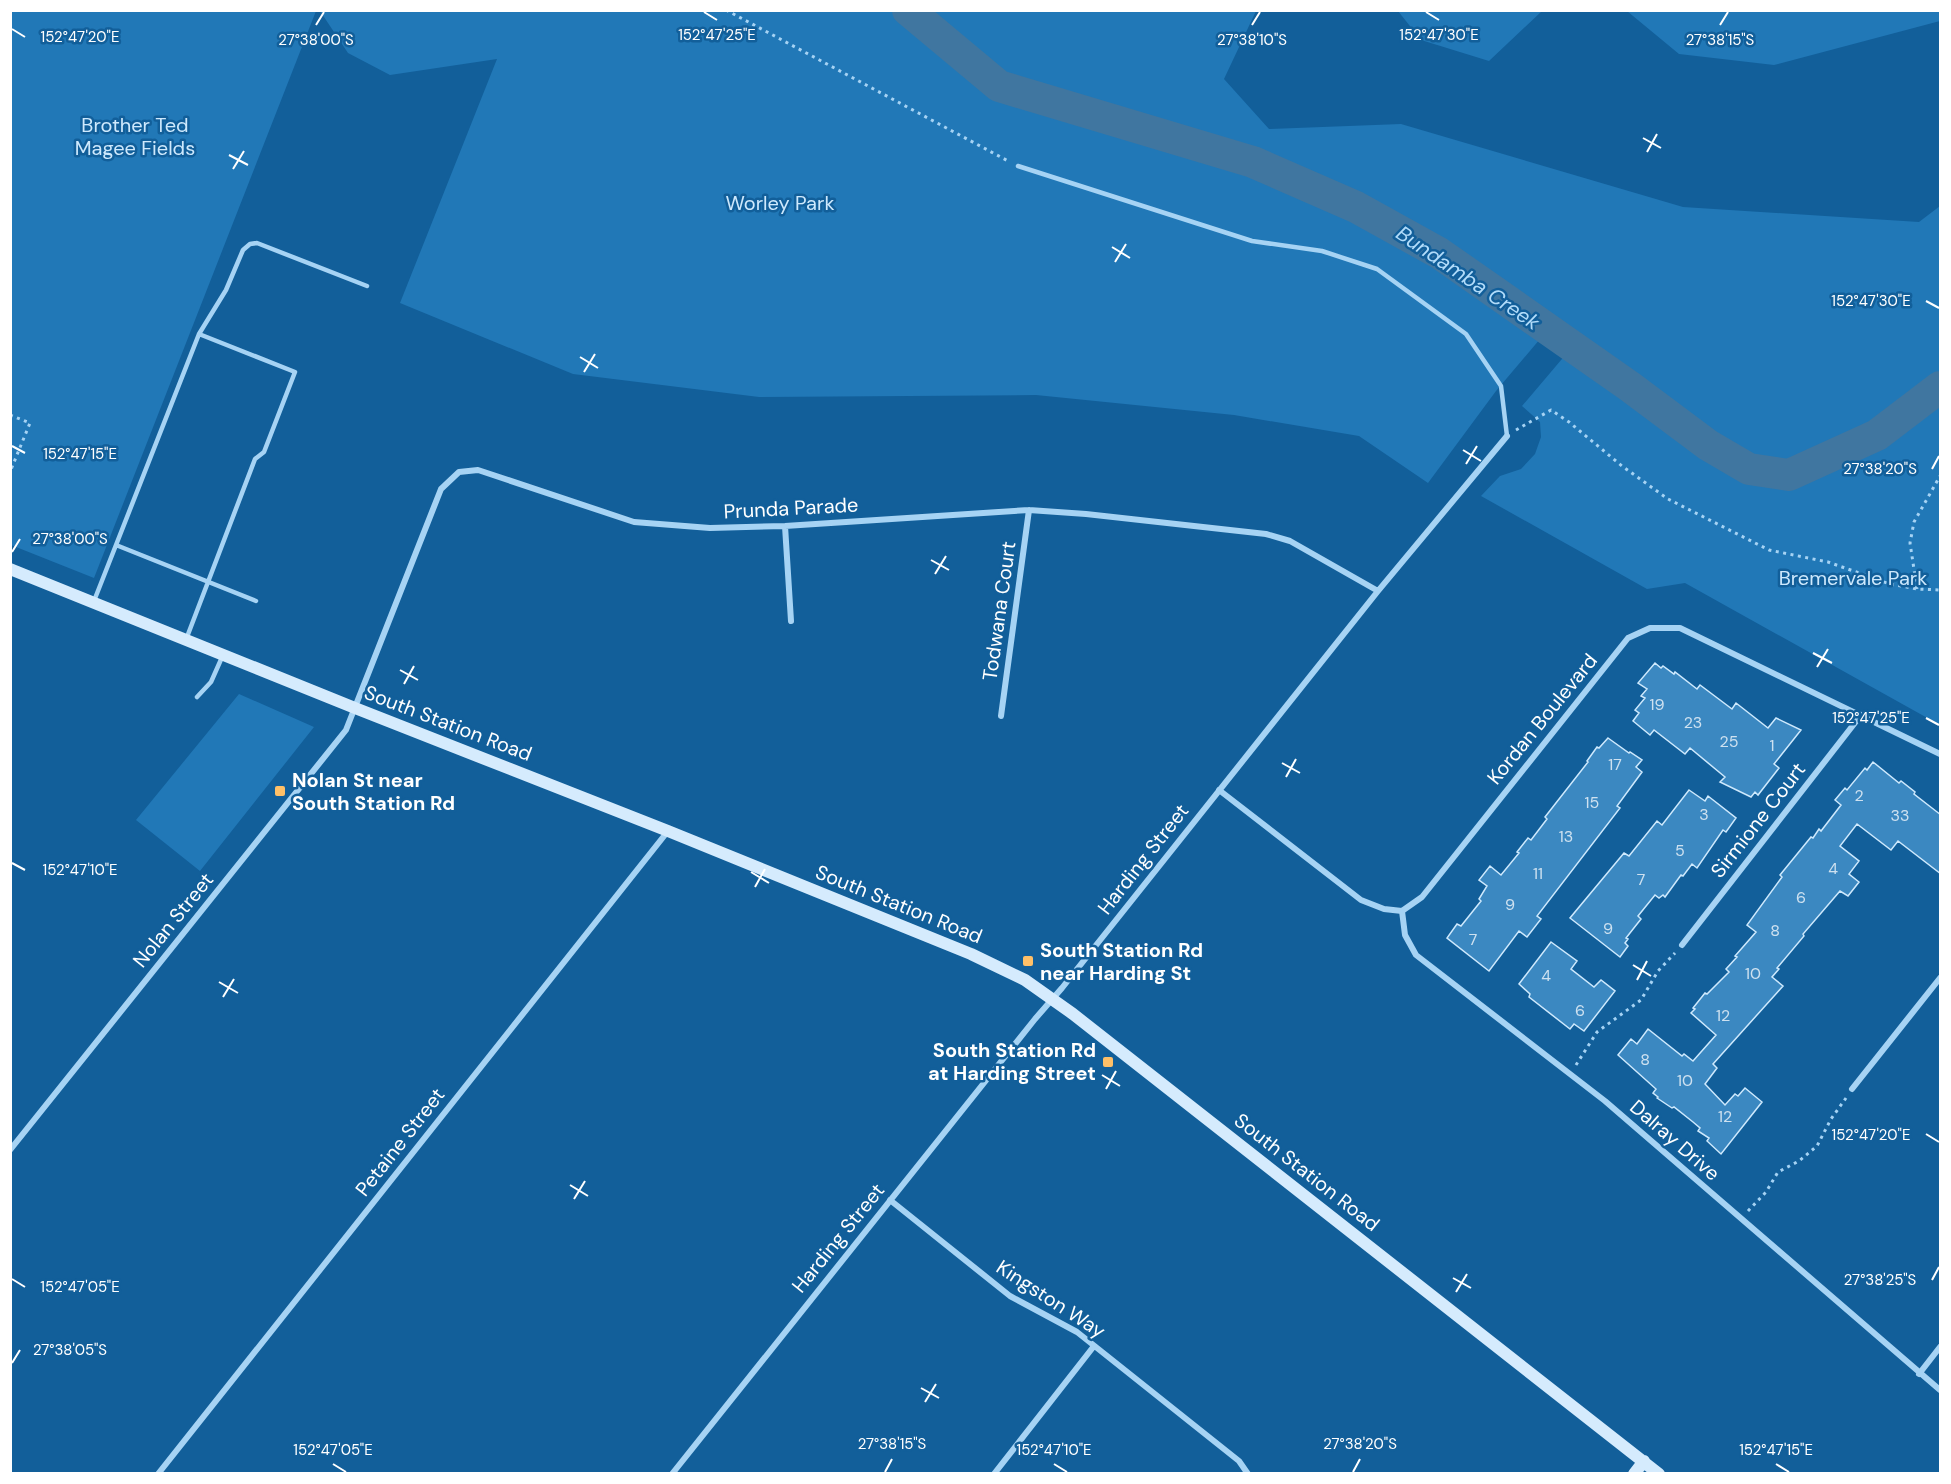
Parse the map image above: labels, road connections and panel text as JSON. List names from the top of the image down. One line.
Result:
{"streets":{"main road":["South Station Road"],"street":["Prunda Parade","Todwana Court","Kordan Boulevard","Sirmione Court","Harding Street","Nolan Street","Dalray Drive","Petaine Street","Kingston Way"]},"crossings":[["Prunda Parade","Todwana Court"],["Prunda Parade","South Station Road"],["Prunda Parade","Harding Street"],["Prunda Parade","Nolan Street"],["Kordan Boulevard","Sirmione Court"],["Kordan Boulevard","Dalray Drive"],["South Station Road","Harding Street"],["South Station Road","Nolan Street"],["South Station Road","Petaine Street"],["Harding Street","Kingston Way"]],"water":["Bundamba Creek"],"parks":["Brother Ted Magee Fields","Worley Park","Bremervale Park"],"places":{"transit":["Nolan St near South Station Rd","South Station Rd near Harding St","South Station Rd at Harding Street"]},"house_numbers":["19","23","25","1","17","2","15","3","33","13","5","4","11","7","6","9","9","8","7","10","4","6","12","8","10","12"],"coordinates":["152°47'25\"E","152°47'30\"E","152°47'20\"E","27°38'00\"S","27°38'10\"S","27°38'15\"S","152°47'15\"E","27°38'20\"S","152°47'10\"E","27°38'25\"S","152°47'05\"E","27°38'05\"S"]}
